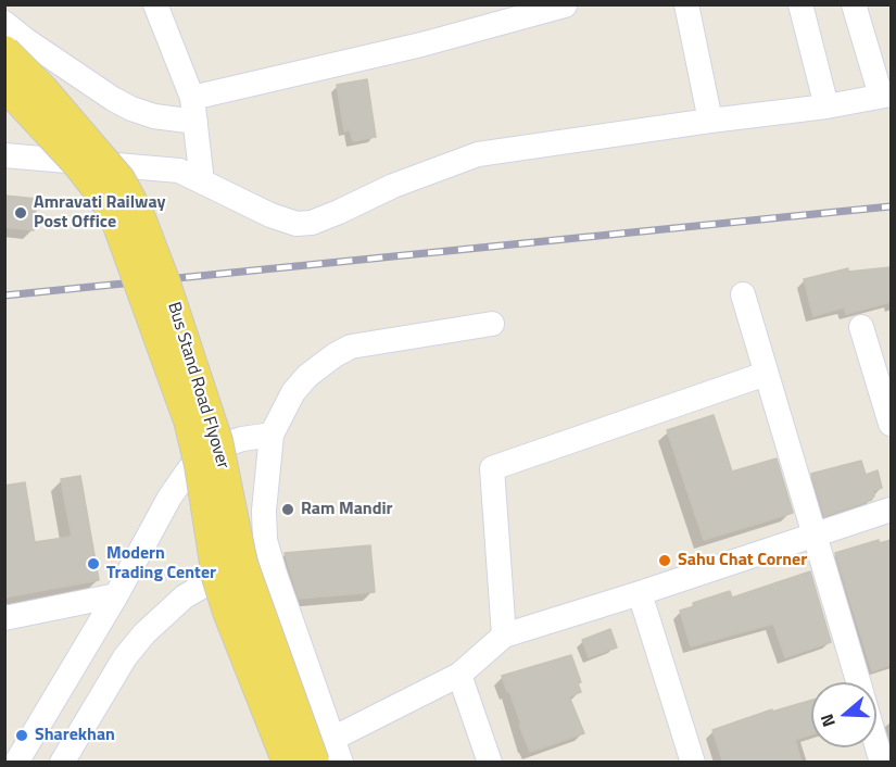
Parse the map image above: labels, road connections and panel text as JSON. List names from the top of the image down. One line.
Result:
{"streets":{"main road":["Bus Stand Road Flyover"]},"places":["Amravati Railway Post Office","Ram Mandir","Sahu Chat Corner","Modern Trading Center","Sharekhan"],"north":"left"}
